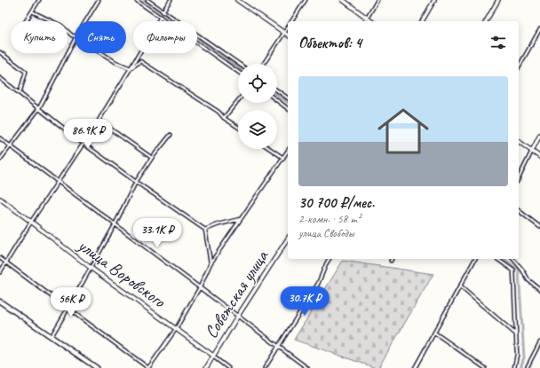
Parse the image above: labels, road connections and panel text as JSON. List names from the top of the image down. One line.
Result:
{"streets":{"main road":["улица Воровского","Советская улица"]},"crossings":[["улица Воровского","Советская улица"]],"page":{"chip":["Купить","Снять","Фильтры"],"heading":"Объектов: 4","list":[{"name":"30 700 ₽/мес.","note":"2-комн. · 58 m² · улица Свободы"}],"price":["86.9K ₽","33.1K ₽","30.7K ₽","56K ₽"]}}
